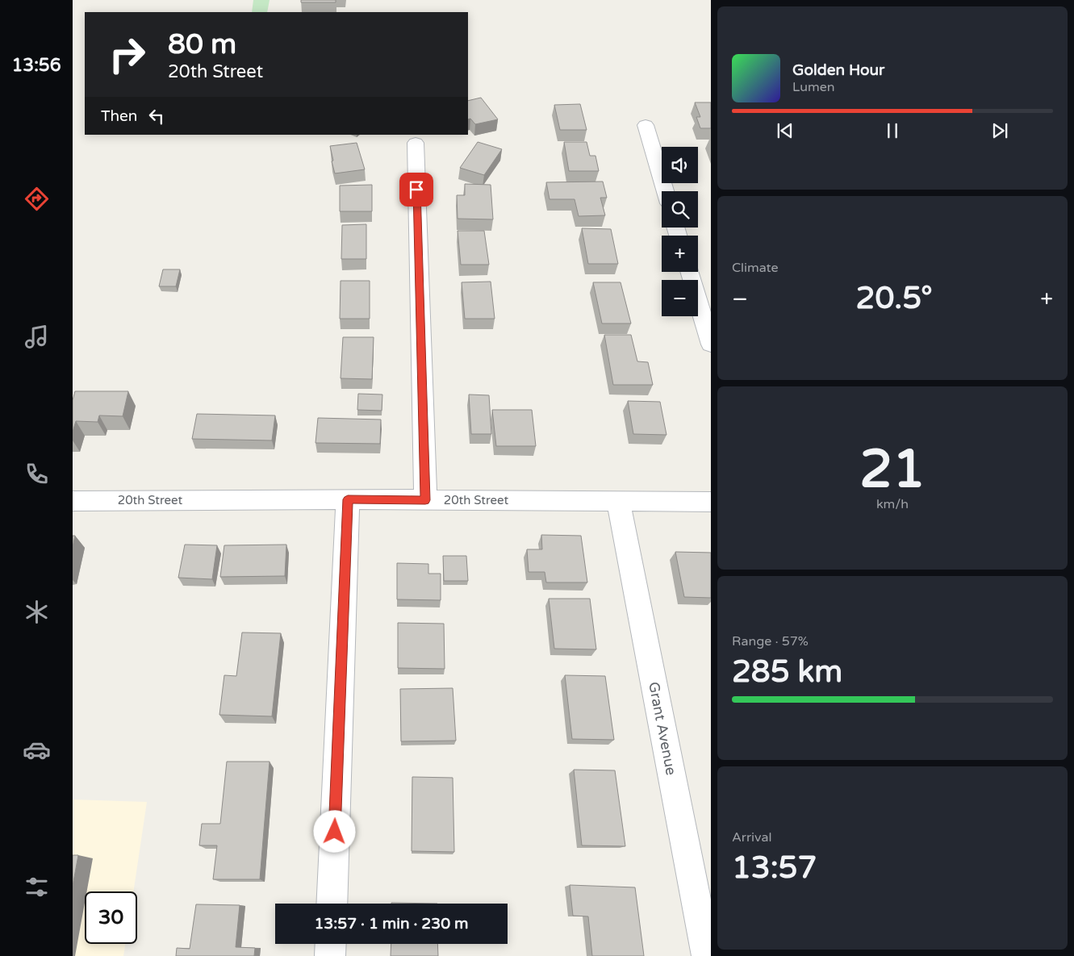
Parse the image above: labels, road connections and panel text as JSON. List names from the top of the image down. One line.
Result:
{"streets":{"street":["20th Street","Grant Avenue"]},"crossings":[["20th Street","Grant Avenue"]],"page":{"tabs":"13:56","turn":["80 m","20th Street"],"song":["Golden Hour","Lumen"],"then":"Then","map_buttons":["+","−"],"tile":["Climate",["21","km/h"],["Range · 57%","285 km"],["Arrival","13:57"]],"heat":["−","20.5°","+"],"limit":"30","trip":"13:57 · 1 min · 230 m"}}
